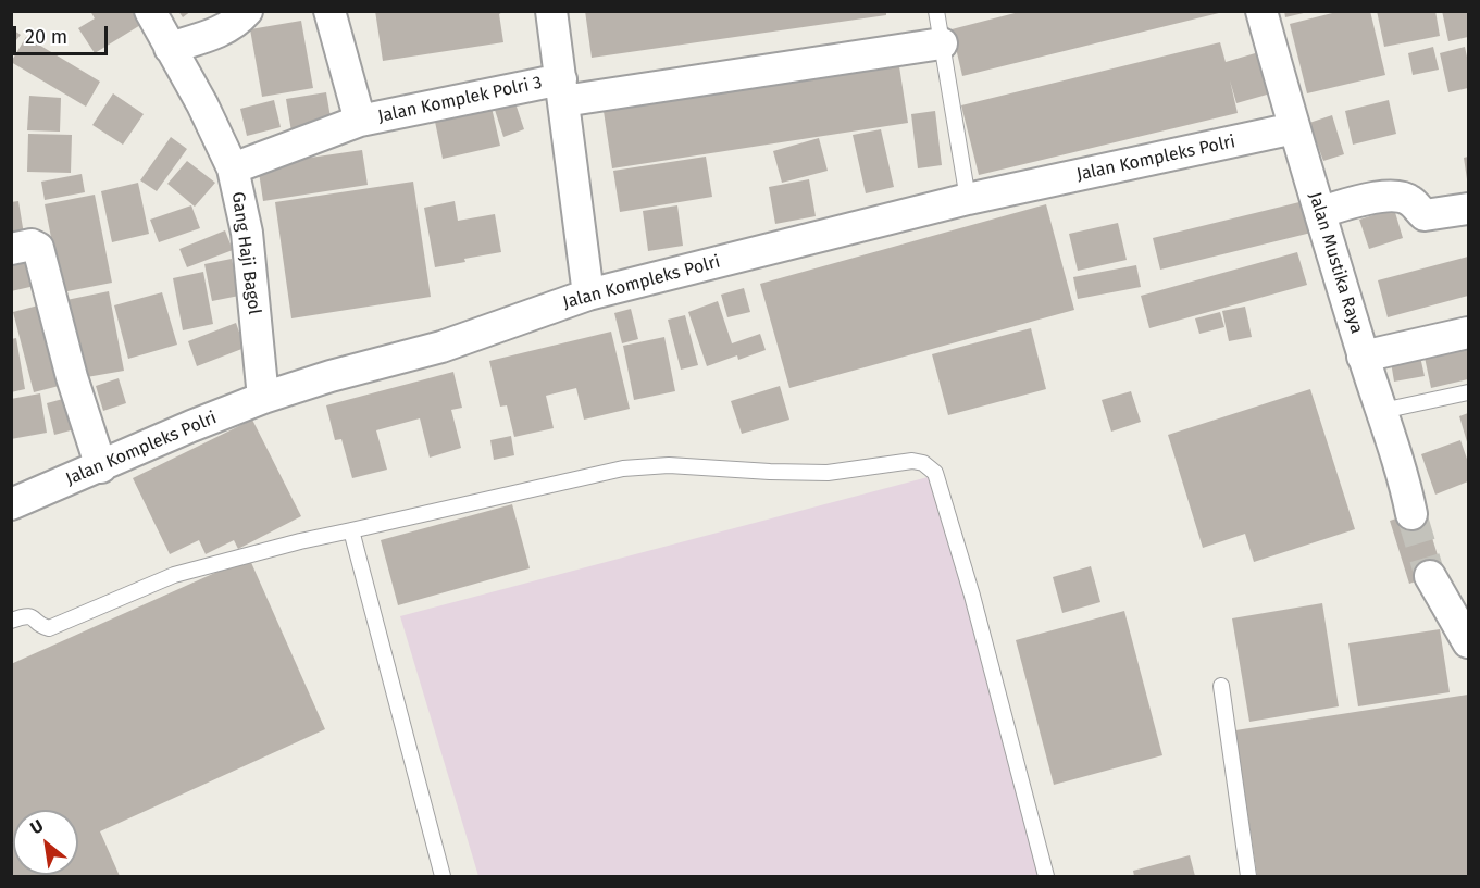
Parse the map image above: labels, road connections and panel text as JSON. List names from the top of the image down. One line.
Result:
{"streets":{"street":["Jalan Komplek Polri 3","Jalan Kompleks Polri","Gang Haji Bagol","Jalan Mustika Raya"]},"crossings":[["Jalan Komplek Polri 3","Gang Haji Bagol"],["Jalan Kompleks Polri","Gang Haji Bagol"],["Jalan Kompleks Polri","Jalan Mustika Raya"]],"scale_bar":"20 m","north":"top left"}
